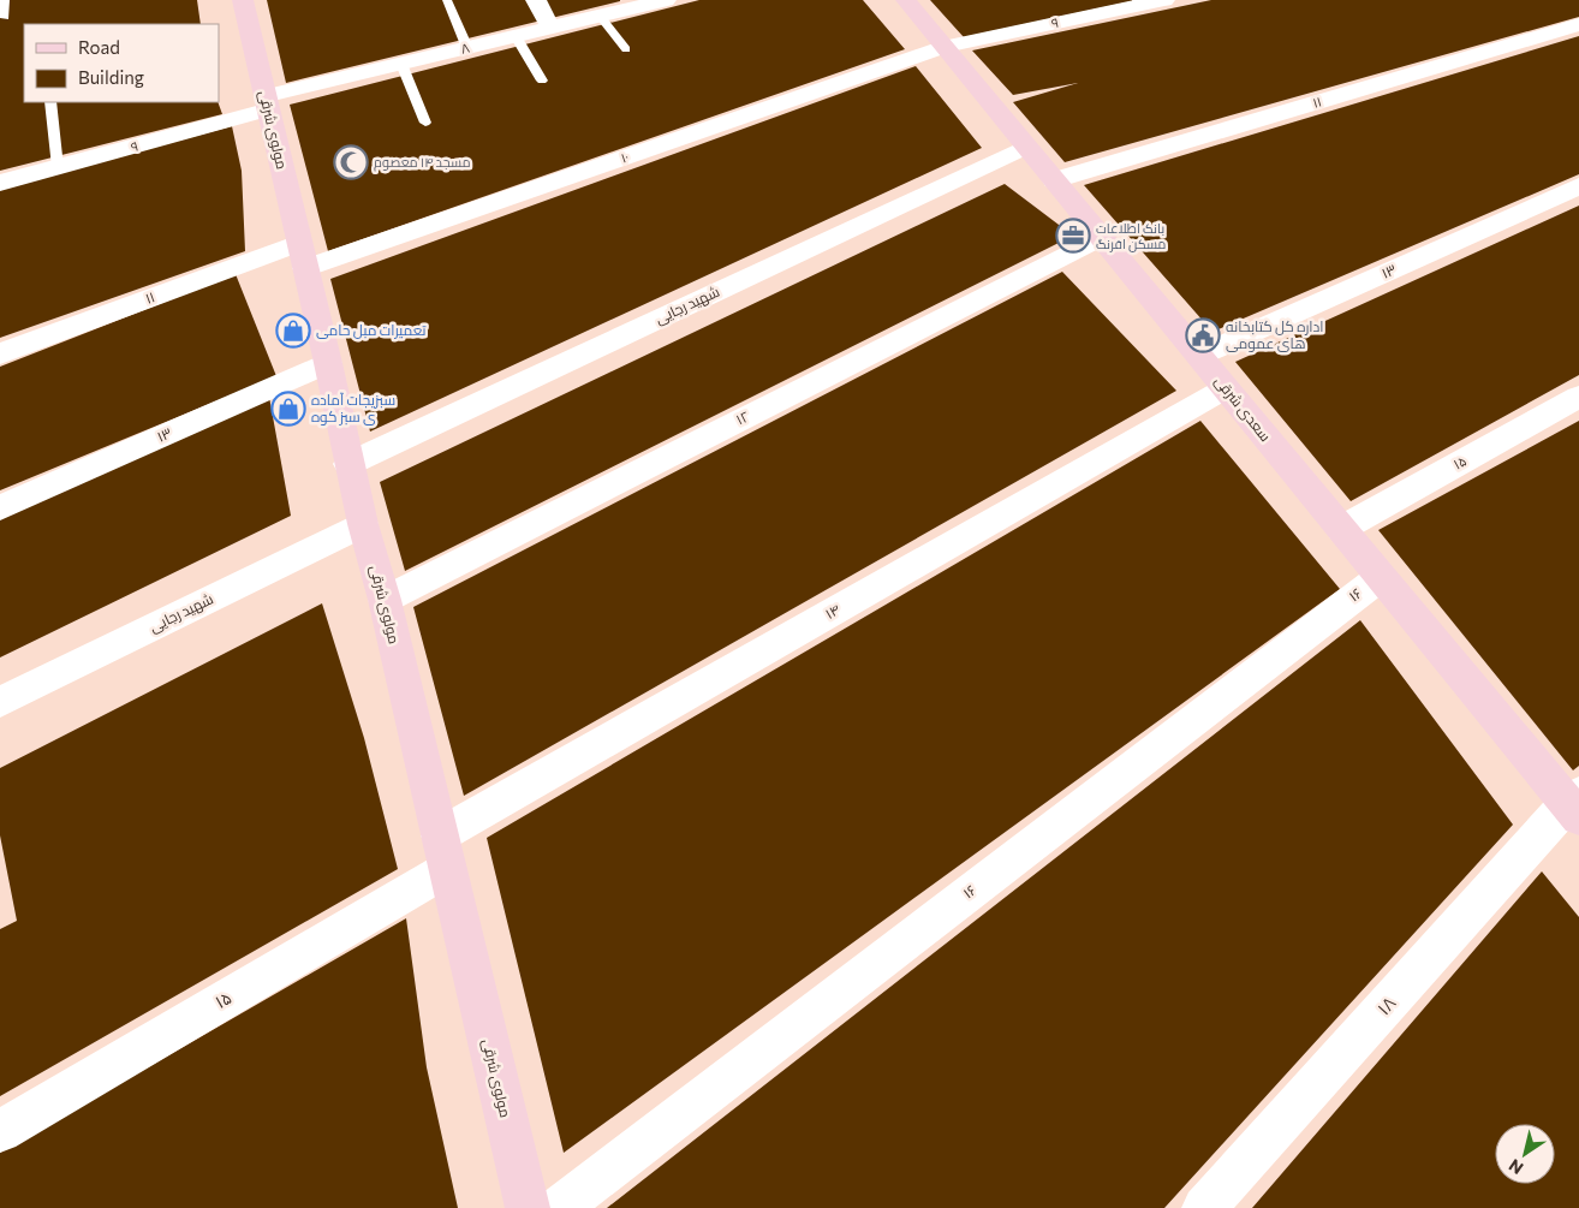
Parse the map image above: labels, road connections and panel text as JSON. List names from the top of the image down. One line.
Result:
{"streets":{"main road":["مولوی شرقی","سعدی شرقی"],"street":["۹","۸","۱۱","۱۰","۱۳","شهید رجایی","۱۲","۱۵","۱۶","۱۴","۱۸"]},"crossings":[["۹","۸"],["۹","مولوی شرقی"],["۹","۱۰"],["۹","سعدی شرقی"],["۸","مولوی شرقی"],["۱۱","مولوی شرقی"],["۱۱","۱۰"],["۱۱","سعدی شرقی"],["مولوی شرقی","۱۰"],["مولوی شرقی","۱۳"],["مولوی شرقی","شهید رجایی"],["مولوی شرقی","۱۲"],["مولوی شرقی","۱۵"],["مولوی شرقی","۱۴"],["۱۰","سعدی شرقی"],["۱۳","سعدی شرقی"],["شهید رجایی","سعدی شرقی"],["سعدی شرقی","۱۲"],["سعدی شرقی","۱۵"],["سعدی شرقی","۱۶"],["سعدی شرقی","۱۴"],["سعدی شرقی","۱۸"],["۱۵","۱۴"]],"places":{"mosque":["مسجد ۱۴ معصوم"],"office":["بانک اطلاعات مسکن افرنگ"],"shop":["تعمیرات مبل حامی","سبزیجات آماده ی سبز کوه"],"public building":["اداره کل کتابخانه های عمومی"]},"legend":["Road","Building"],"north":"bottom left"}
